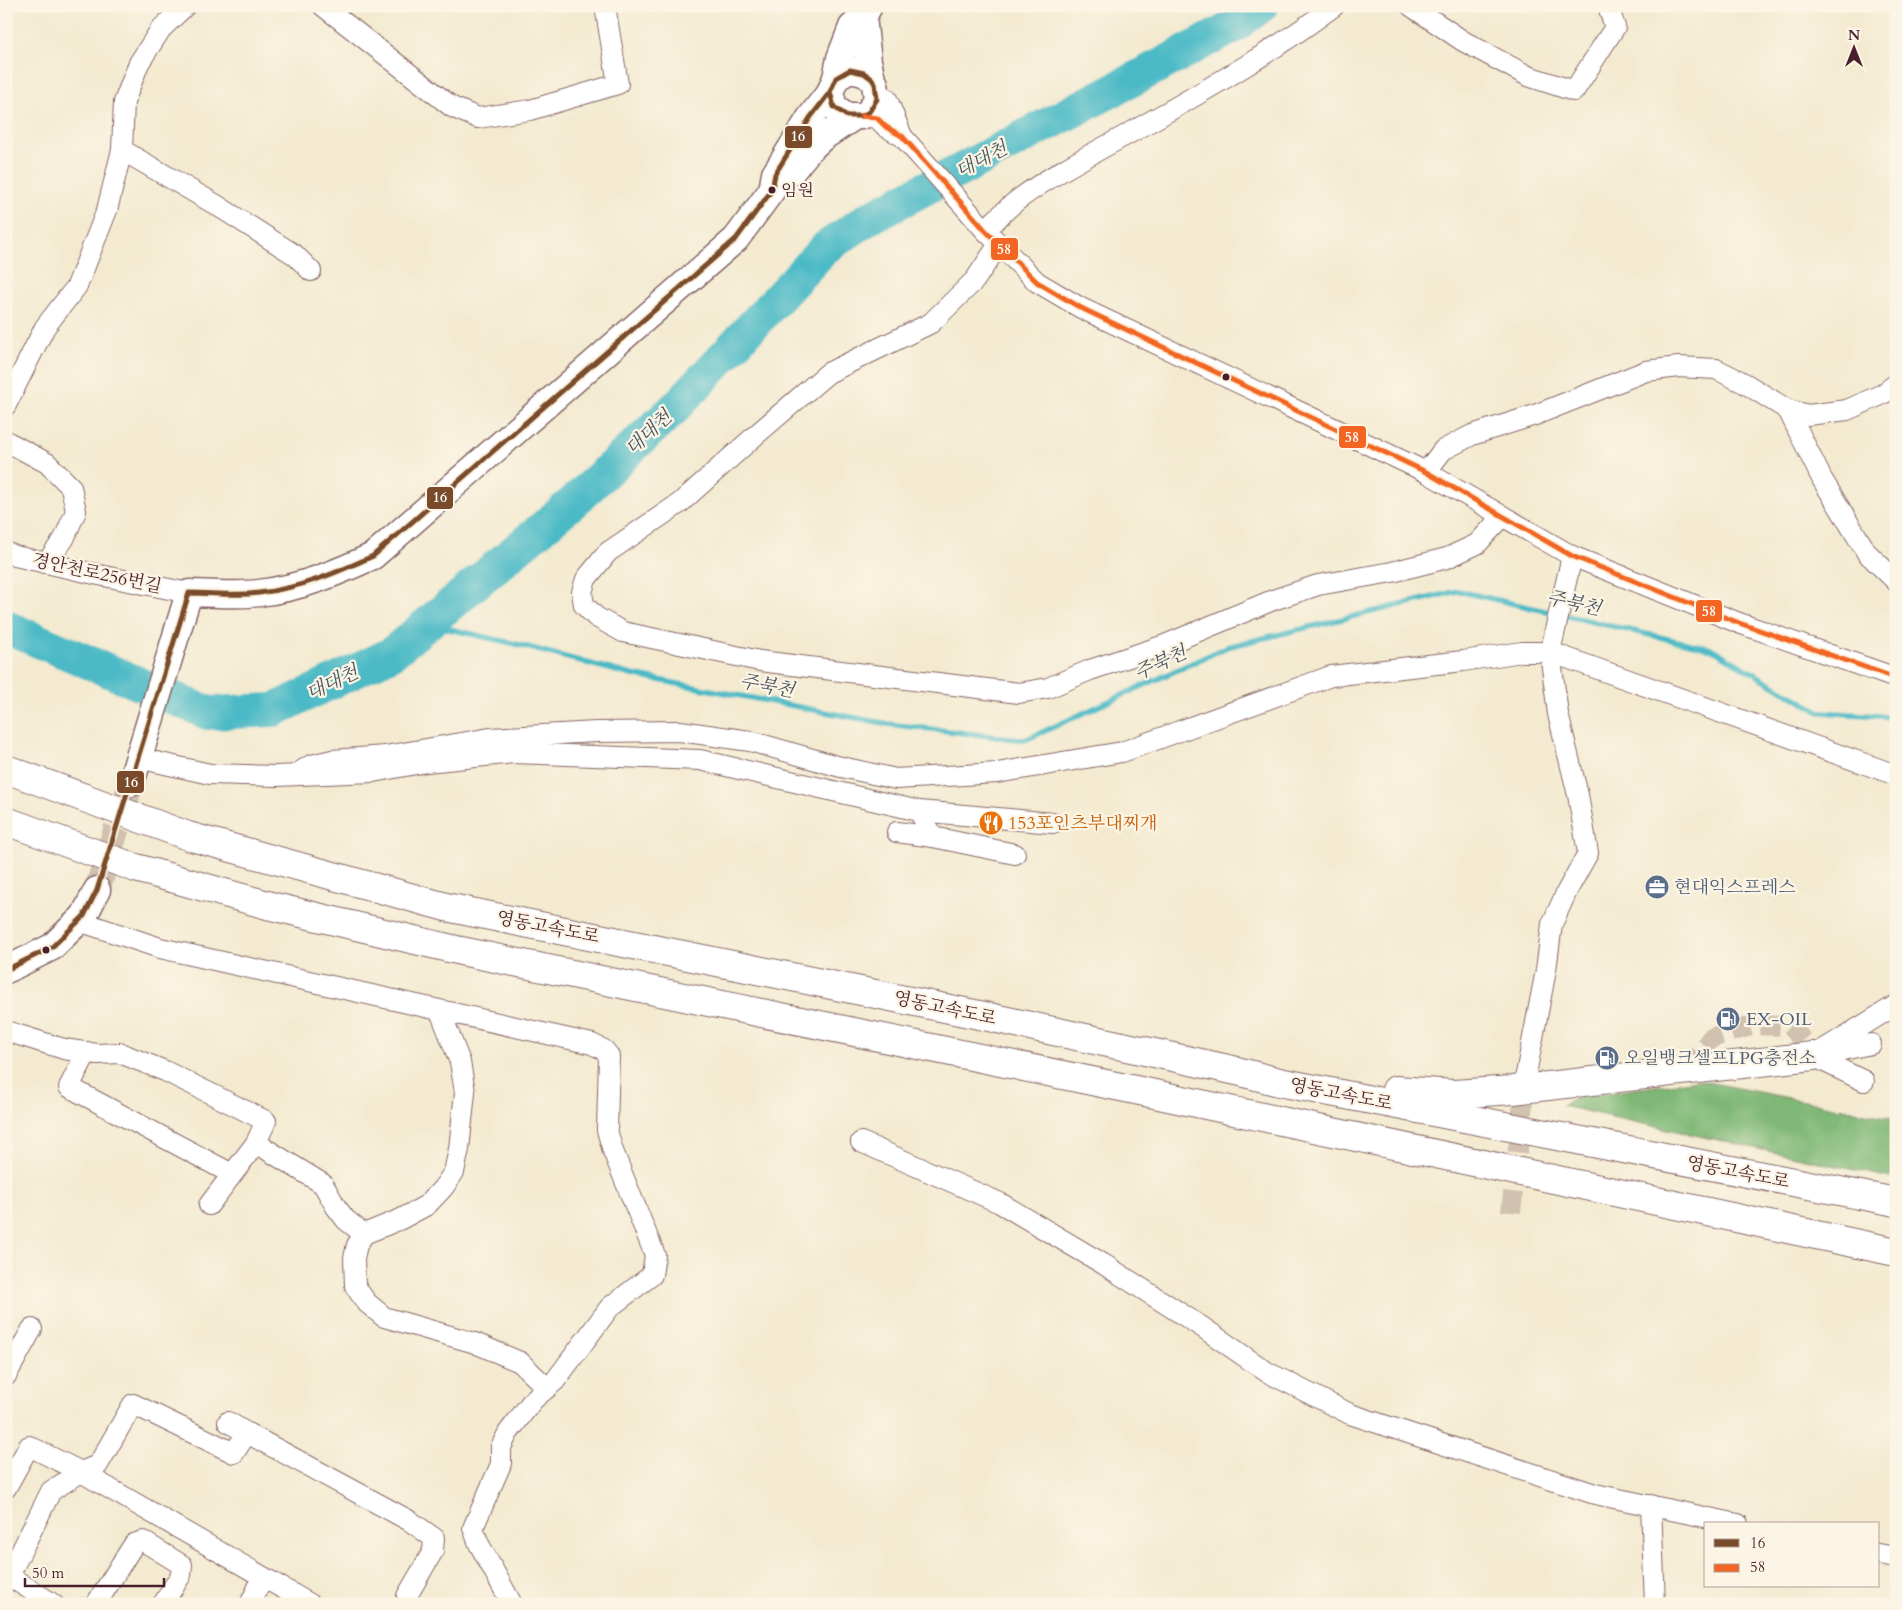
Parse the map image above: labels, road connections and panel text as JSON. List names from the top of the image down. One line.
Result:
{"streets":{"highway":["영동고속도로"],"street":["경안천로256번길"]},"water":["대대천","주북천"],"places":{"other":["임원"],"restaurant":["153포인츠부대찌개"],"office":["현대익스프레스"],"fuel station":["EX-OIL","오일뱅크셀프LPG충전소"]},"lines":["transit line 16","transit line 58"],"legend":["16","58"],"scale_bar":"50 m","north":"top"}
